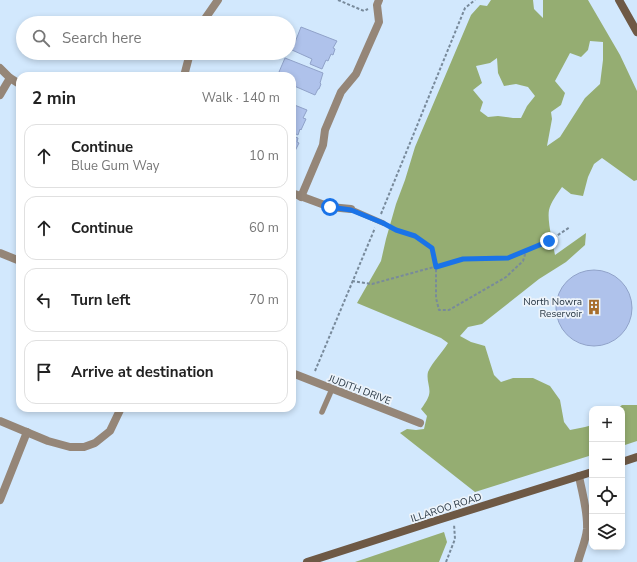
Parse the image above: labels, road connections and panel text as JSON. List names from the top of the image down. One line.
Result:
{"streets":{"main road":["ILLAROO ROAD"],"street":["JUDITH DRIVE"]},"places":{"building":["North Nowra Reservoir"]},"page":{"search":"Search here","heading":["2 min","Walk · 140 m"],"list":[["Continue","Blue Gum Way","10 m"],["Continue","60 m"],["Turn left","70 m"],"Arrive at destination"],"map_buttons":["+","−"]}}
